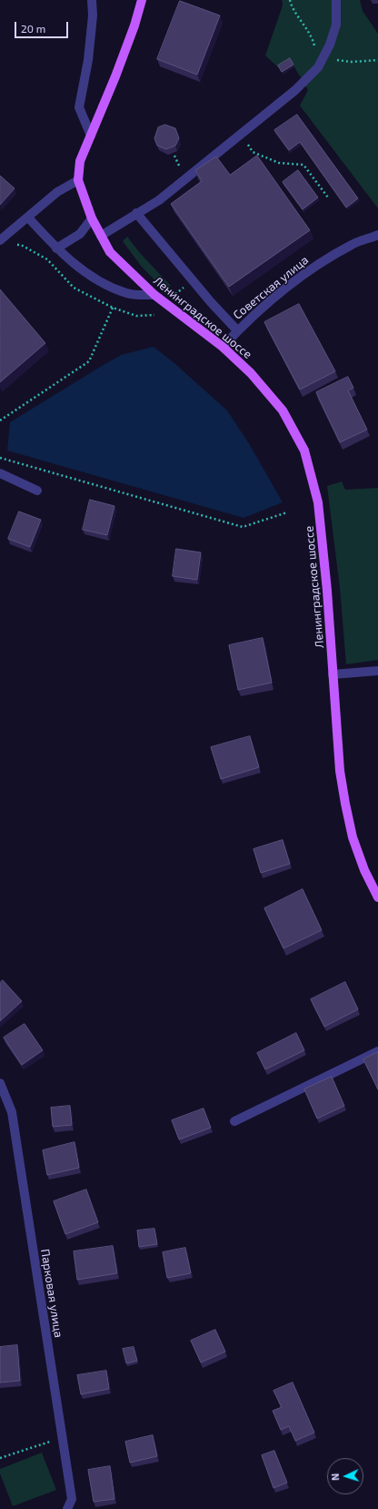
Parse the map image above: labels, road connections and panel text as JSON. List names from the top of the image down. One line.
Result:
{"streets":{"main road":["Ленинградское шоссе"],"street":["Советская улица","Парковая улица"]},"crossings":[["Советская улица","Ленинградское шоссе"]],"scale_bar":"20 m","north":"left"}
